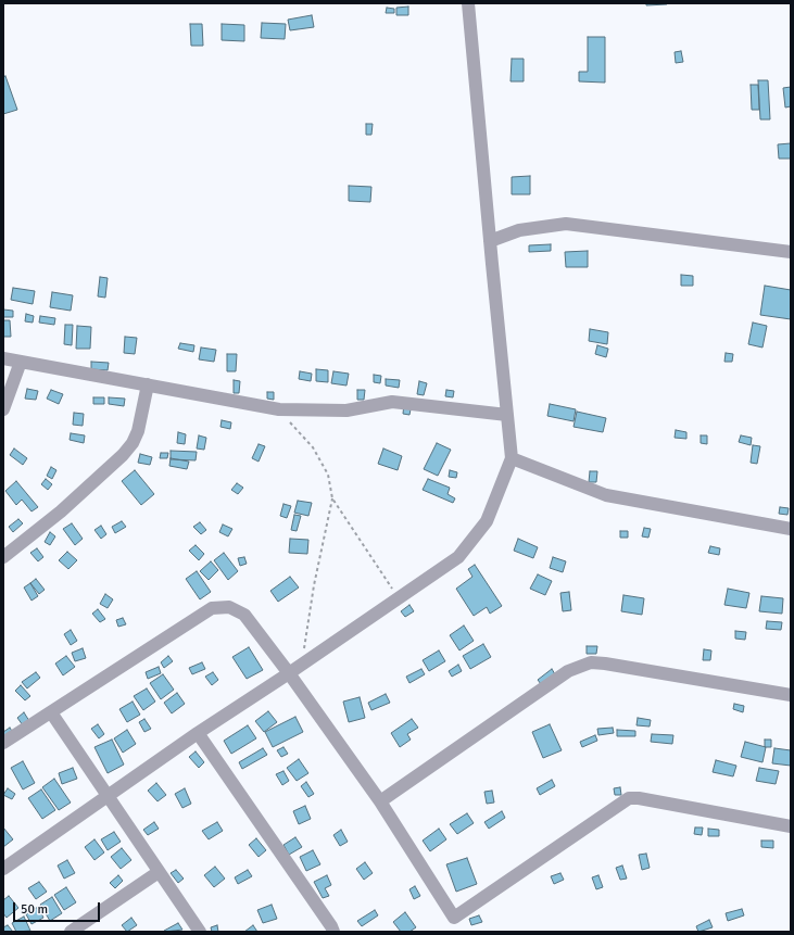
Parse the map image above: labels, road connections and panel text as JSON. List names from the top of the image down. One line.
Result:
{"scale_bar":"50 m"}
